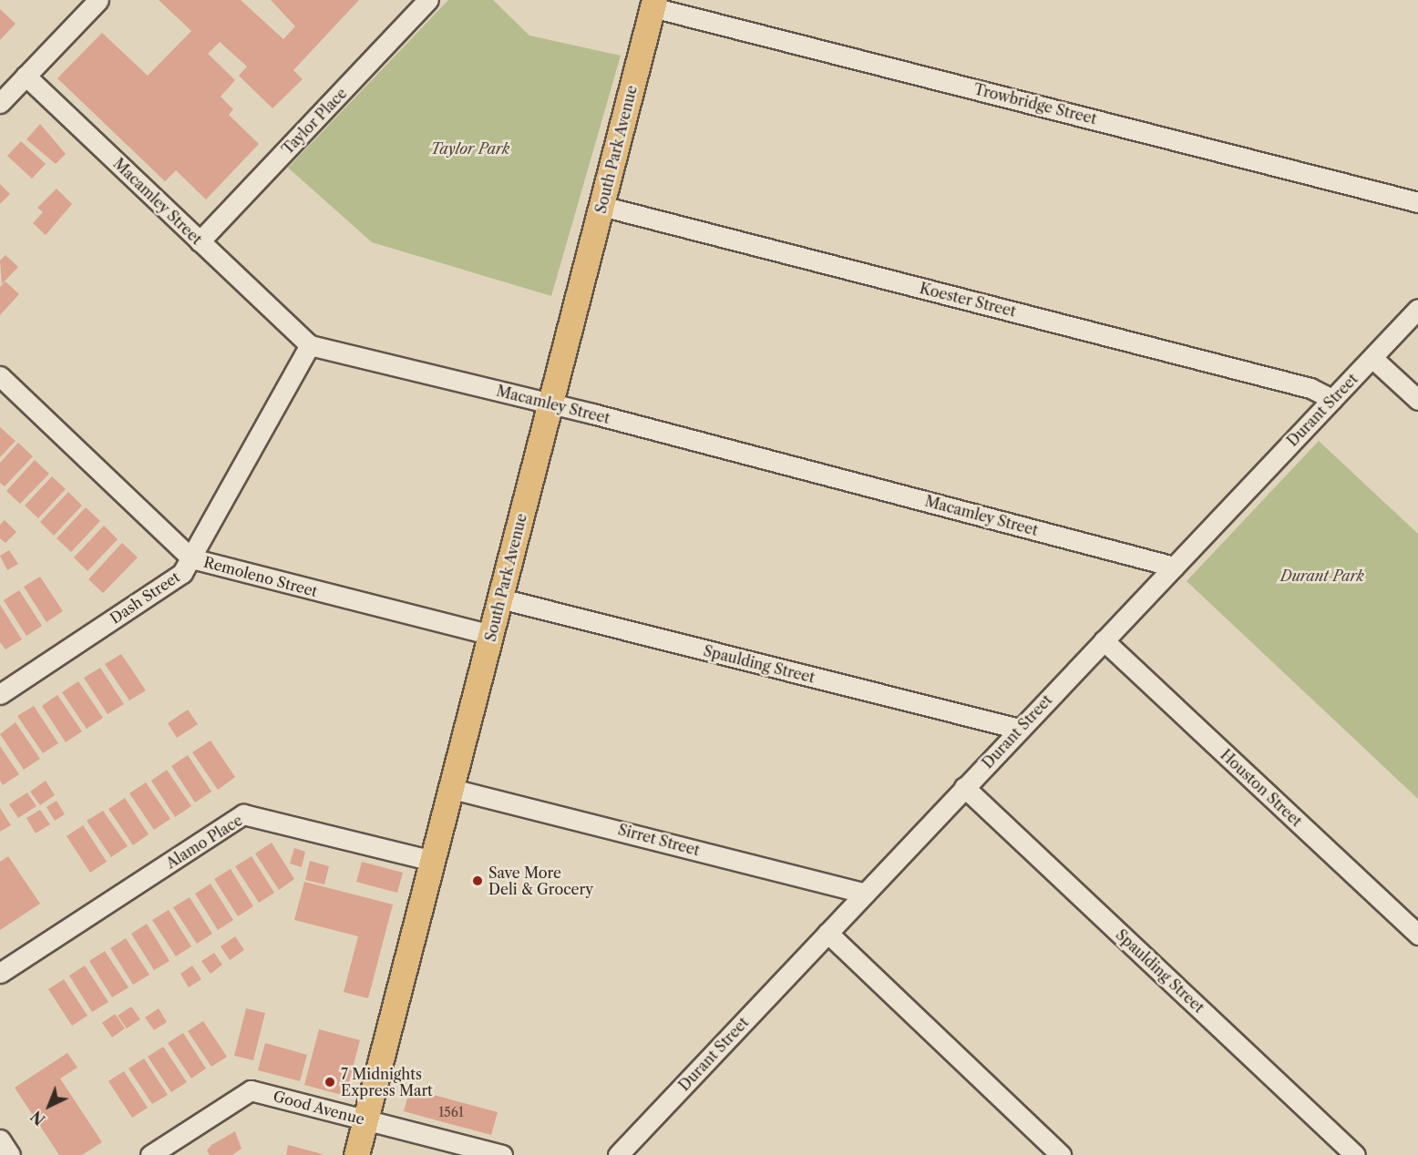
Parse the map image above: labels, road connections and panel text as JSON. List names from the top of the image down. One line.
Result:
{"streets":{"main road":["South Park Avenue"],"street":["Trowbridge Street","Taylor Place","Macamley Street","Koester Street","Durant Street","Remoleno Street","Dash Street","Spaulding Street","Houston Street","Sirret Street","Alamo Place","Good Avenue"]},"crossings":[["Trowbridge Street","South Park Avenue"],["Taylor Place","Macamley Street"],["South Park Avenue","Macamley Street"],["South Park Avenue","Koester Street"],["South Park Avenue","Remoleno Street"],["South Park Avenue","Spaulding Street"],["South Park Avenue","Sirret Street"],["South Park Avenue","Alamo Place"],["South Park Avenue","Good Avenue"],["Macamley Street","Durant Street"],["Macamley Street","Dash Street"],["Koester Street","Durant Street"],["Durant Street","Spaulding Street"],["Durant Street","Houston Street"],["Durant Street","Sirret Street"],["Remoleno Street","Dash Street"]],"parks":["Taylor Park","Durant Park"],"places":["Save More Deli & Grocery","7 Midnights Express Mart"],"house_numbers":["1561"],"north":"bottom left"}
